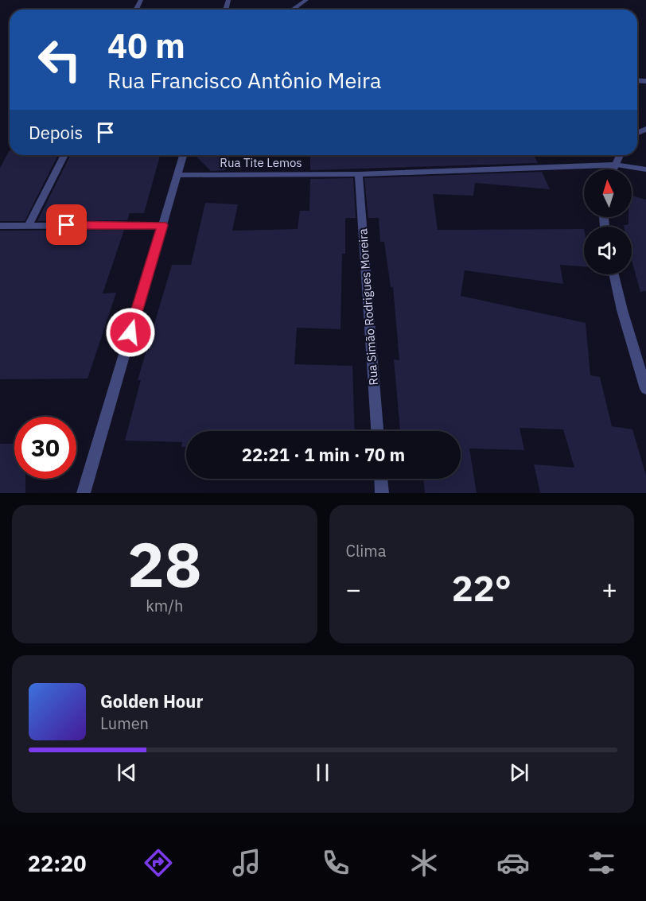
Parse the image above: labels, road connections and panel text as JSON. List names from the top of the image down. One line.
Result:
{"streets":{"street":["Rua Tite Lemos","Rua Simão Rodrigues Moreira"]},"crossings":[["Rua Tite Lemos","Rua Simão Rodrigues Moreira"]],"north":"top","page":{"turn":["40 m","Rua Francisco Antônio Meira"],"then":"Depois","limit":"30","trip":"22:21 · 1 min · 70 m","tile":[["28","km/h"],"Clima"],"heat":["−","22°","+"],"song":["Golden Hour","Lumen"],"tabs":"22:20"}}
